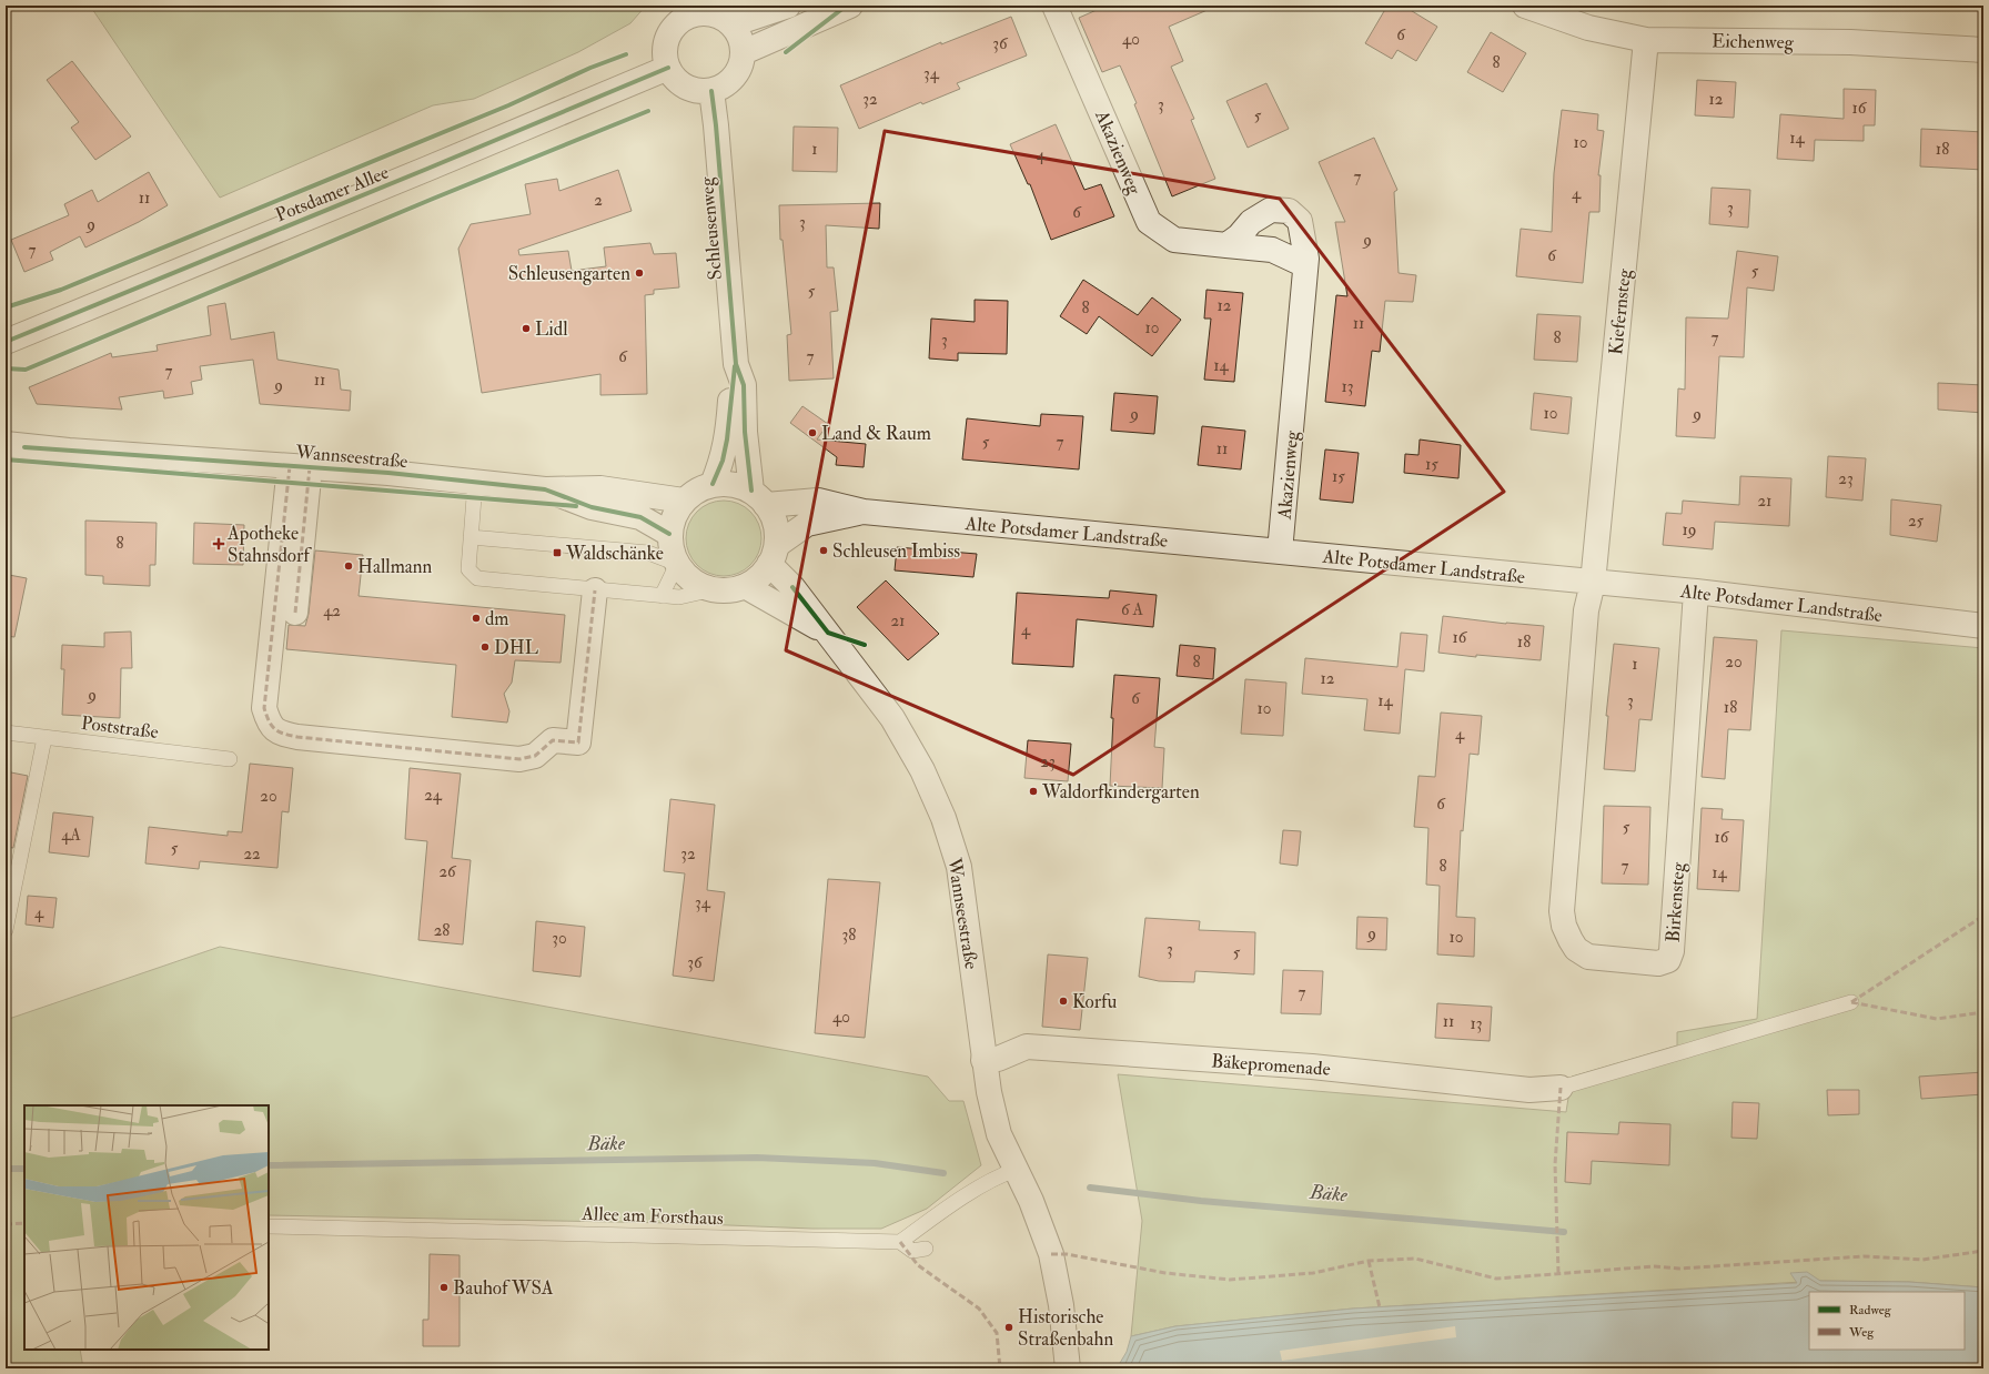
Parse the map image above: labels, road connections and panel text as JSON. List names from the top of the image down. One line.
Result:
{"streets":{"street":["Eichenweg","Akazienweg","Potsdamer Allee","Schleusenweg","Kiefernsteg","Wannseestraße","Alte Potsdamer Landstraße","Birkensteg","Bäkepromenade"],"lane":["Poststraße","Allee am Forsthaus"]},"crossings":[["Eichenweg","Kiefernsteg"],["Akazienweg","Alte Potsdamer Landstraße"],["Potsdamer Allee","Schleusenweg"],["Schleusenweg","Wannseestraße"],["Schleusenweg","Alte Potsdamer Landstraße"],["Kiefernsteg","Alte Potsdamer Landstraße"],["Kiefernsteg","Birkensteg"],["Wannseestraße","Alte Potsdamer Landstraße"],["Wannseestraße","Bäkepromenade"],["Alte Potsdamer Landstraße","Birkensteg"]],"water":["Bäke"],"places":{"other":["Schleusengarten","Lidl","Land & Raum","Schleusen Imbiss","Hallmann","dm","DHL","Waldorfkindergarten","Korfu","Bauhof WSA","Historische Straßenbahn"],"health":["Apotheke Stahnsdorf"],"transit":["Waldschänke"]},"house_numbers":["6","40","36","8","34","32","12","3","16","5","14","10","1","18","4","7","4","11","2","3","6","3","9","9","7","6","5","5","12","8","11","10","8","7","3","6","7","14","7","11","9","13","10","9","9","5","7","11","15","15","23","21","25","19","8","6 A","42","21","4","16","18","8","20","1","12","9","6","14","3","18","10","4","23","24","20","6","5","4A","16","5","22","32","8","7","26","14","34","4","28","9","38","10","30","3","5","36","7","40","11","13"],"legend":["Radweg","Weg"]}
